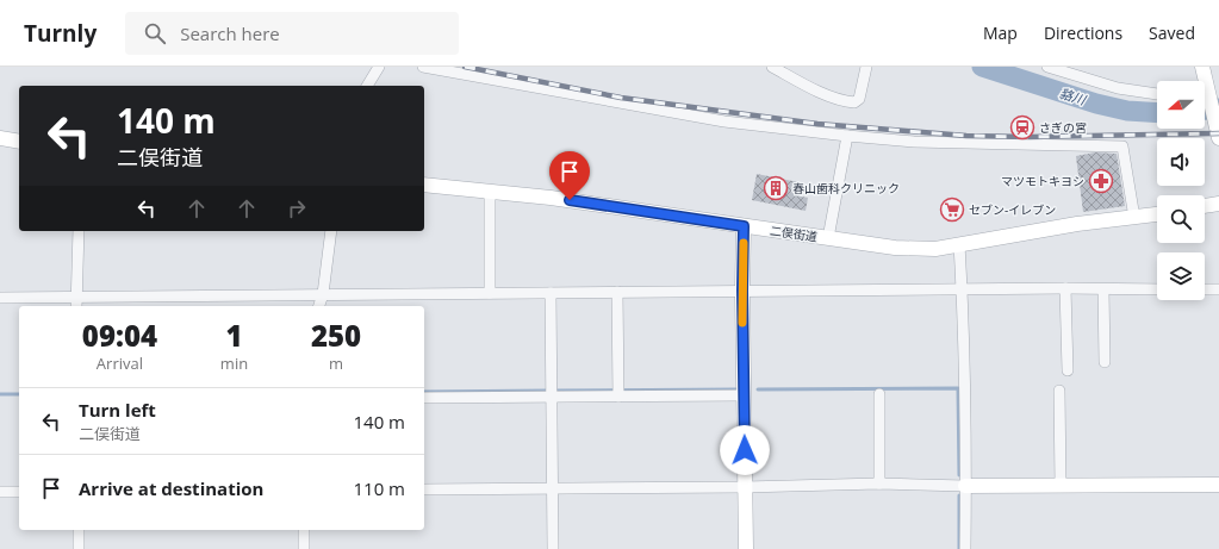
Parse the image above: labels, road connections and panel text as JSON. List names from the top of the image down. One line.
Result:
{"streets":{"street":["二俣街道"]},"water":["貉川"],"places":{"station":["さぎの宮"],"pharmacy":["マツモトキヨシ"],"building":["春山歯科クリニック"],"supermarket":["セブン-イレブン"]},"north":"left","page":{"header":"Turnly","search":"Search here","nav":["Map","Directions","Saved"],"turn":["140 m","二俣街道"],"eta":["09:04","Arrival","1","min","250","m"],"list":[{"name":"Turn left","note":"二俣街道","value":"140 m"},{"name":"Arrive at destination","value":"110 m"}]}}
